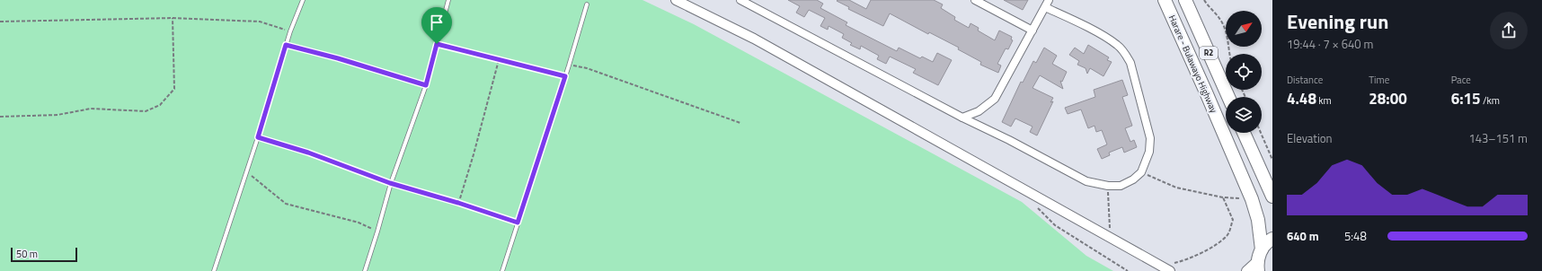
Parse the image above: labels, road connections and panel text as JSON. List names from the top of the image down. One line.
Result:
{"streets":{"highway":["R2","Harare - Bulawayo Highway"]},"scale_bar":"50 m","north":"top right","page":{"heading":["Evening run","19:44 · 7 × 640 m"],"stats":[["Distance","4.48 km"],["Time","28:00"],["Pace","6:15 /km"]],"chart":["Elevation","143–151 m"],"list":[{"name":"640 m","note":"5:48"}],"scale":"50 m"}}
